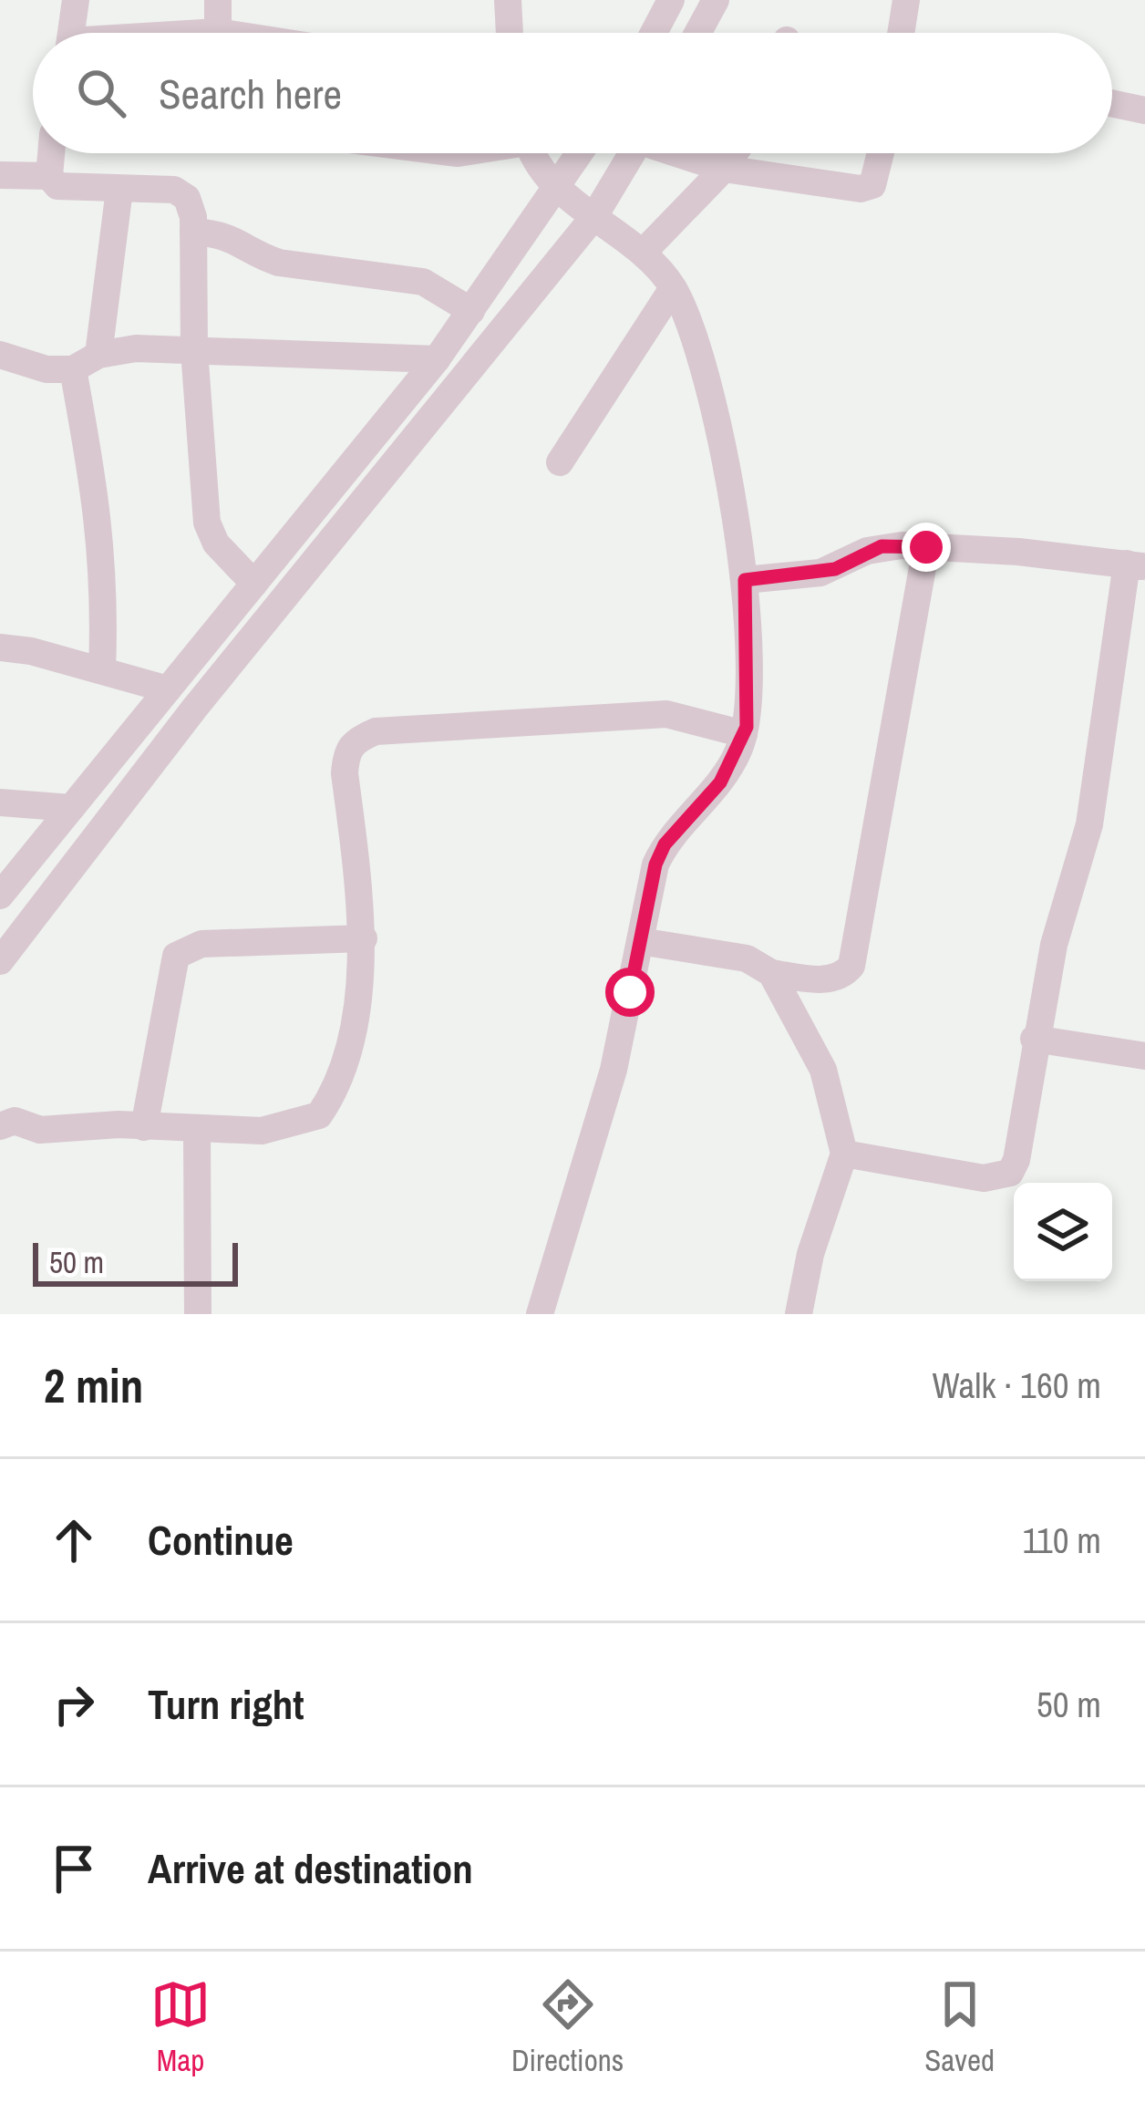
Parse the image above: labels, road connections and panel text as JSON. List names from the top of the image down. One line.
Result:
{"scale_bar":"50 m","page":{"search":"Search here","scale":"50 m","heading":["2 min","Walk · 160 m"],"list":[["Continue","110 m"],["Turn right","50 m"],"Arrive at destination"],"nav":["Map","Directions","Saved"]}}
